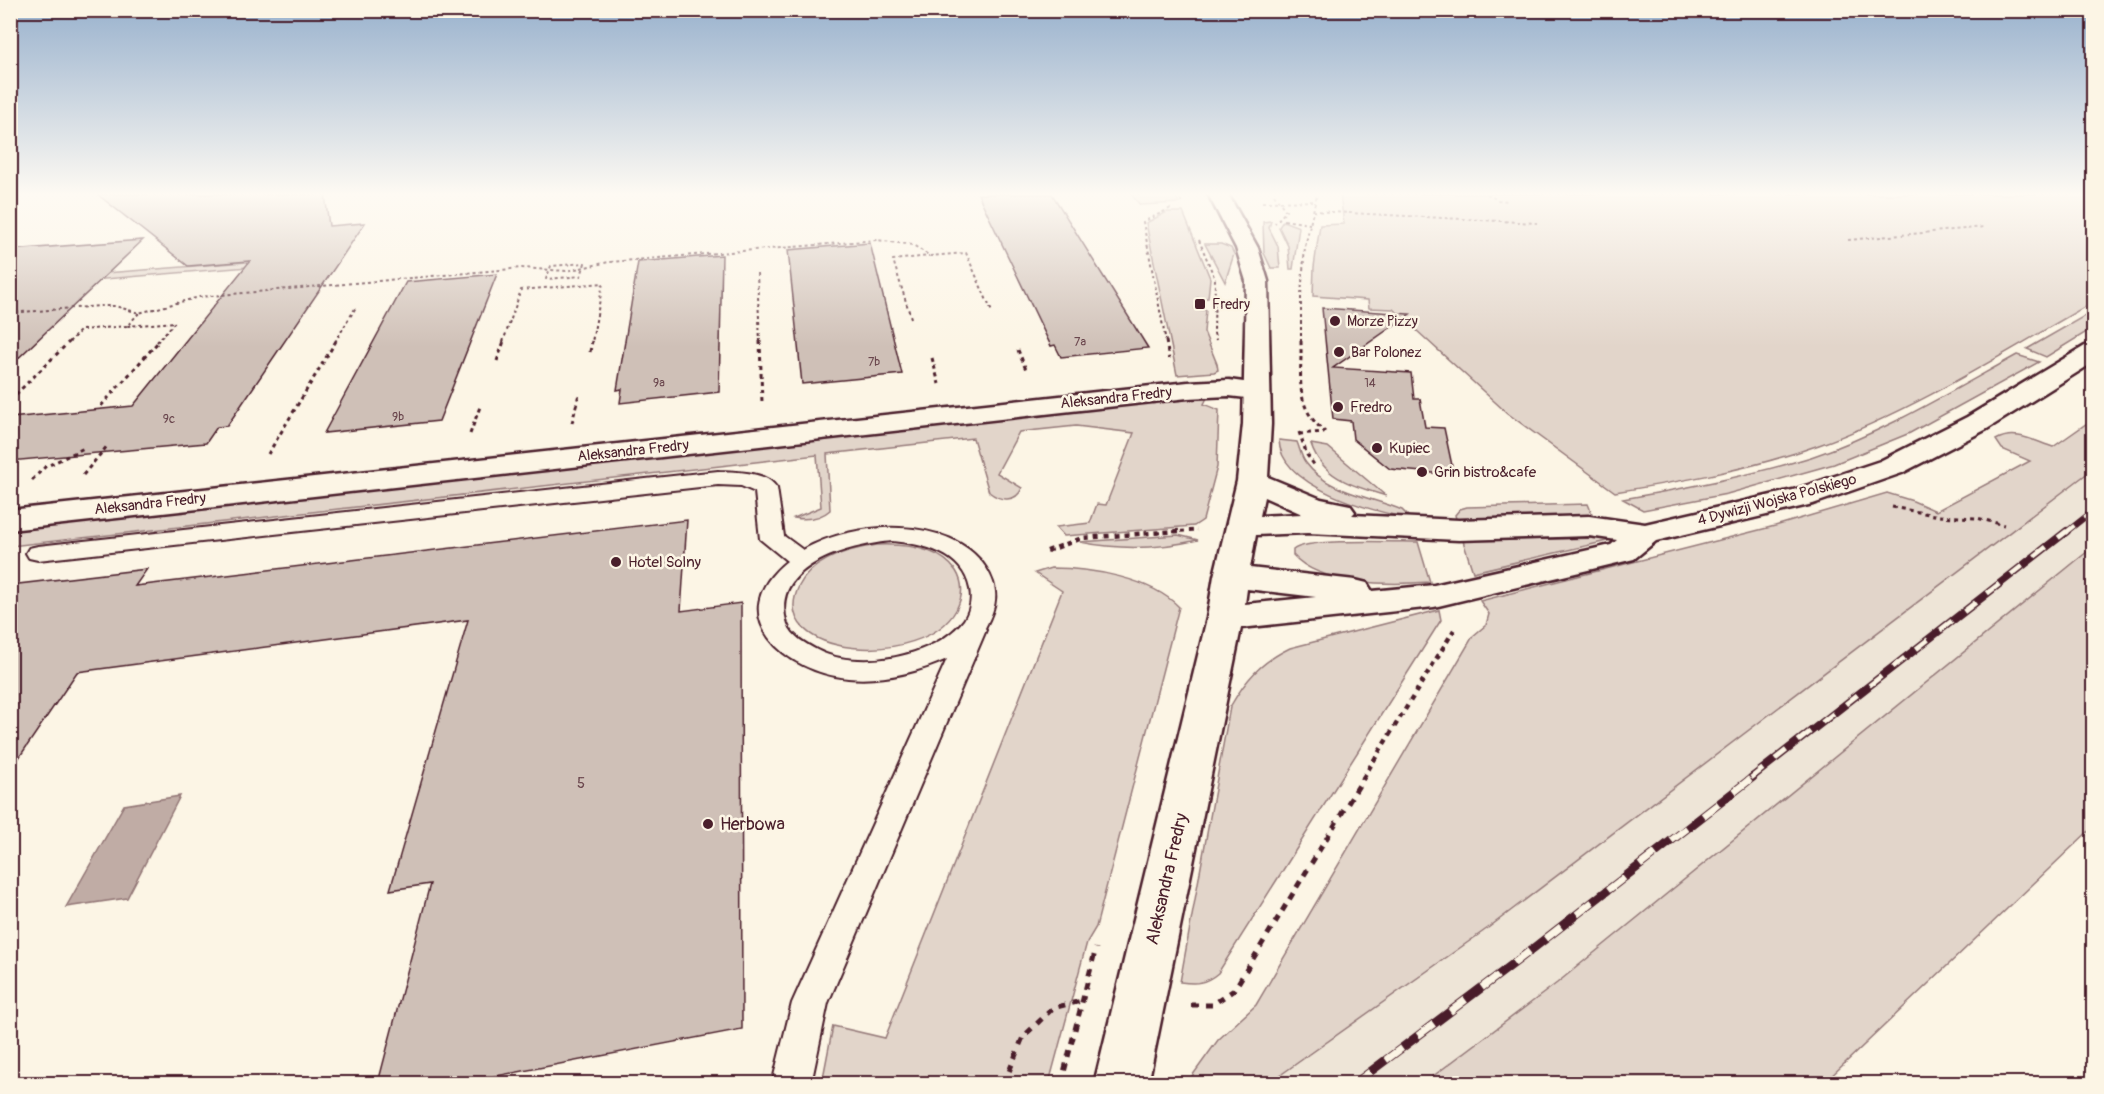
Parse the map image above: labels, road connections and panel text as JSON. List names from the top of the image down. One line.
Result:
{"streets":{"street":["Aleksandra Fredry","4 Dywizji Wojska Polskiego"]},"crossings":[["Aleksandra Fredry","4 Dywizji Wojska Polskiego"]],"places":{"transit":["Fredry"],"other":["Morze Pizzy","Bar Polonez","Fredro","Kupiec","Grin bistro&cafe","Hotel Solny","Herbowa"]},"house_numbers":["7a","7b","9a","14","9b","9c","5"]}
